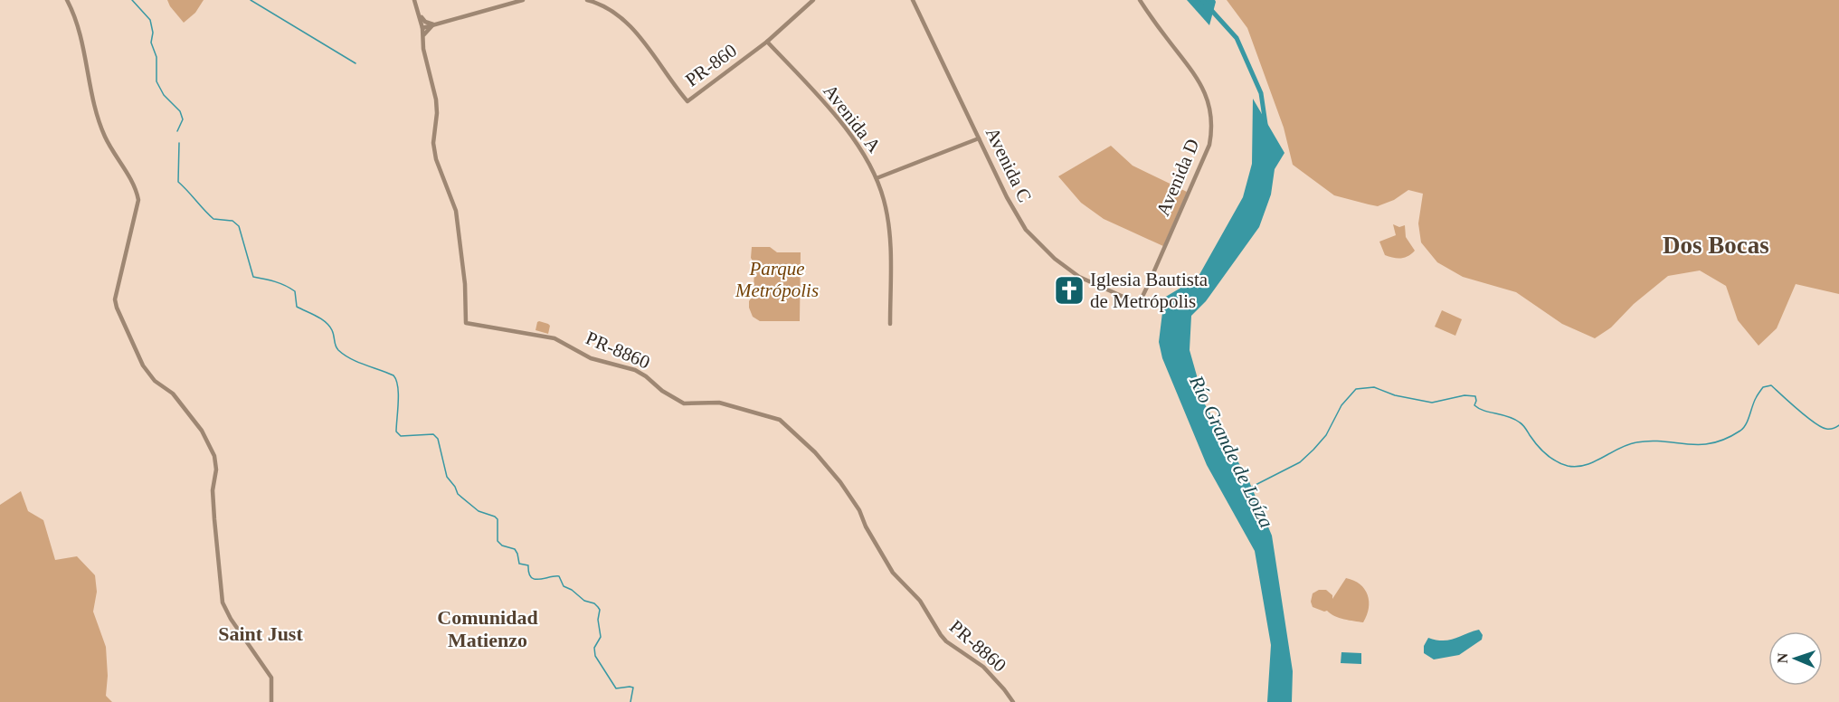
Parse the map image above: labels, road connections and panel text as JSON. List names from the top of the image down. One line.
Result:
{"streets":{"street":["PR-860","Avenida A","Avenida C","Avenida D","PR-8860"]},"crossings":[["PR-860","Avenida A"],["Avenida C","Avenida D"]],"districts":["Dos Bocas","Comunidad Matienzo","Saint Just"],"water":["Río Grande de Loíza"],"parks":["Parque Metrópolis"],"places":{"church":["Iglesia Bautista de Metrópolis"]},"north":"left"}
